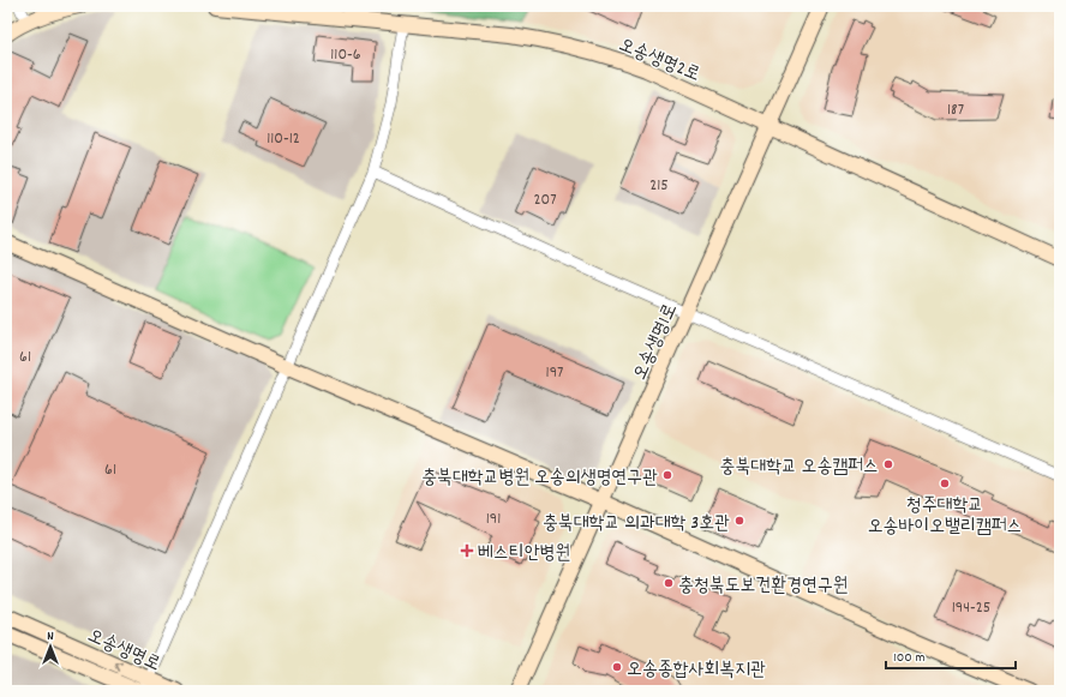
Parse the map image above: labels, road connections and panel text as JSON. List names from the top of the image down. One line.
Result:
{"streets":{"street":["오송생명2로","오송생명1로","오송생명로"]},"crossings":[["오송생명2로","오송생명1로"]],"places":{"other":["충북대학교 오송캠퍼스","충북대학교병원 오송의생명연구관","청주대학교 오송바이오밸리캠퍼스","충북대학교 의과대학 3호관","충청북도보건환경연구원","오송종합사회복지관"],"health":["베스티안병원"]},"house_numbers":["110-6","187","110-12","215","207","61","197","61","191","194-25"],"scale_bar":"100 m","north":"top"}
